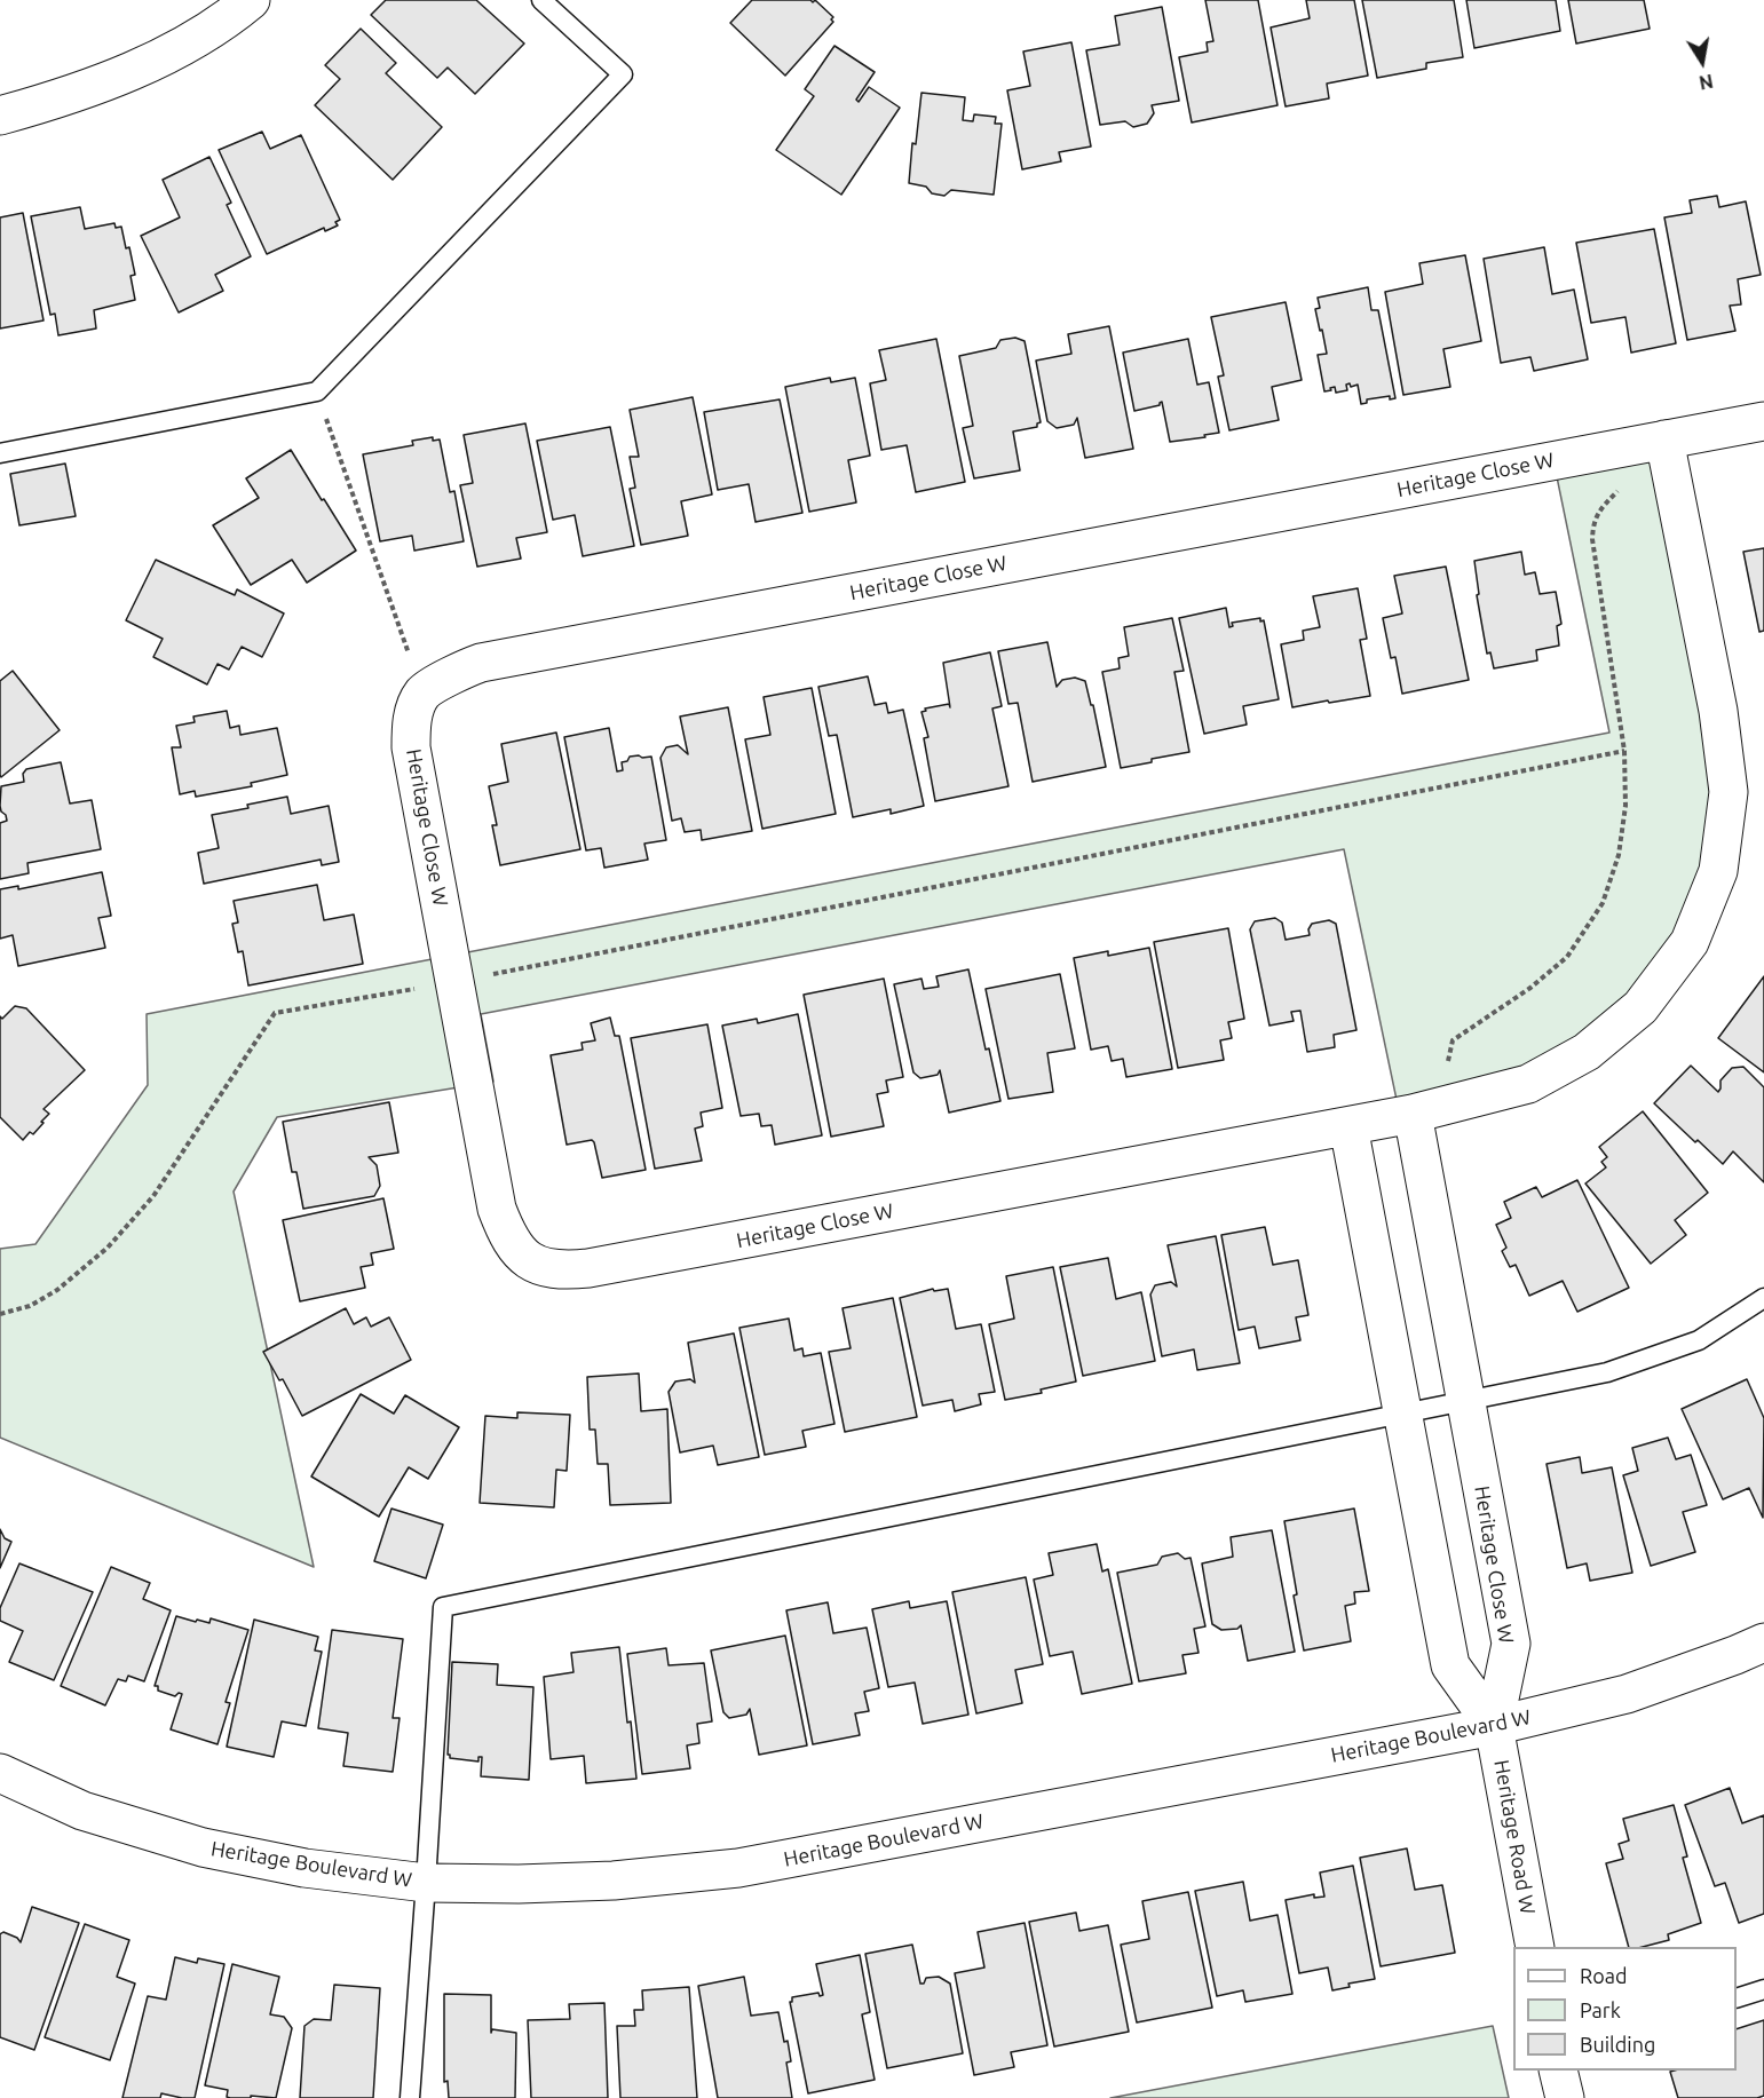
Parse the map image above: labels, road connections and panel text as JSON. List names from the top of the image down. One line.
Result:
{"streets":{"street":["Heritage Close W","Heritage Boulevard W","Heritage Road W"]},"crossings":[["Heritage Close W","Heritage Boulevard W"],["Heritage Close W","Heritage Road W"],["Heritage Boulevard W","Heritage Road W"]],"legend":["Road","Park","Building"],"north":"bottom"}
